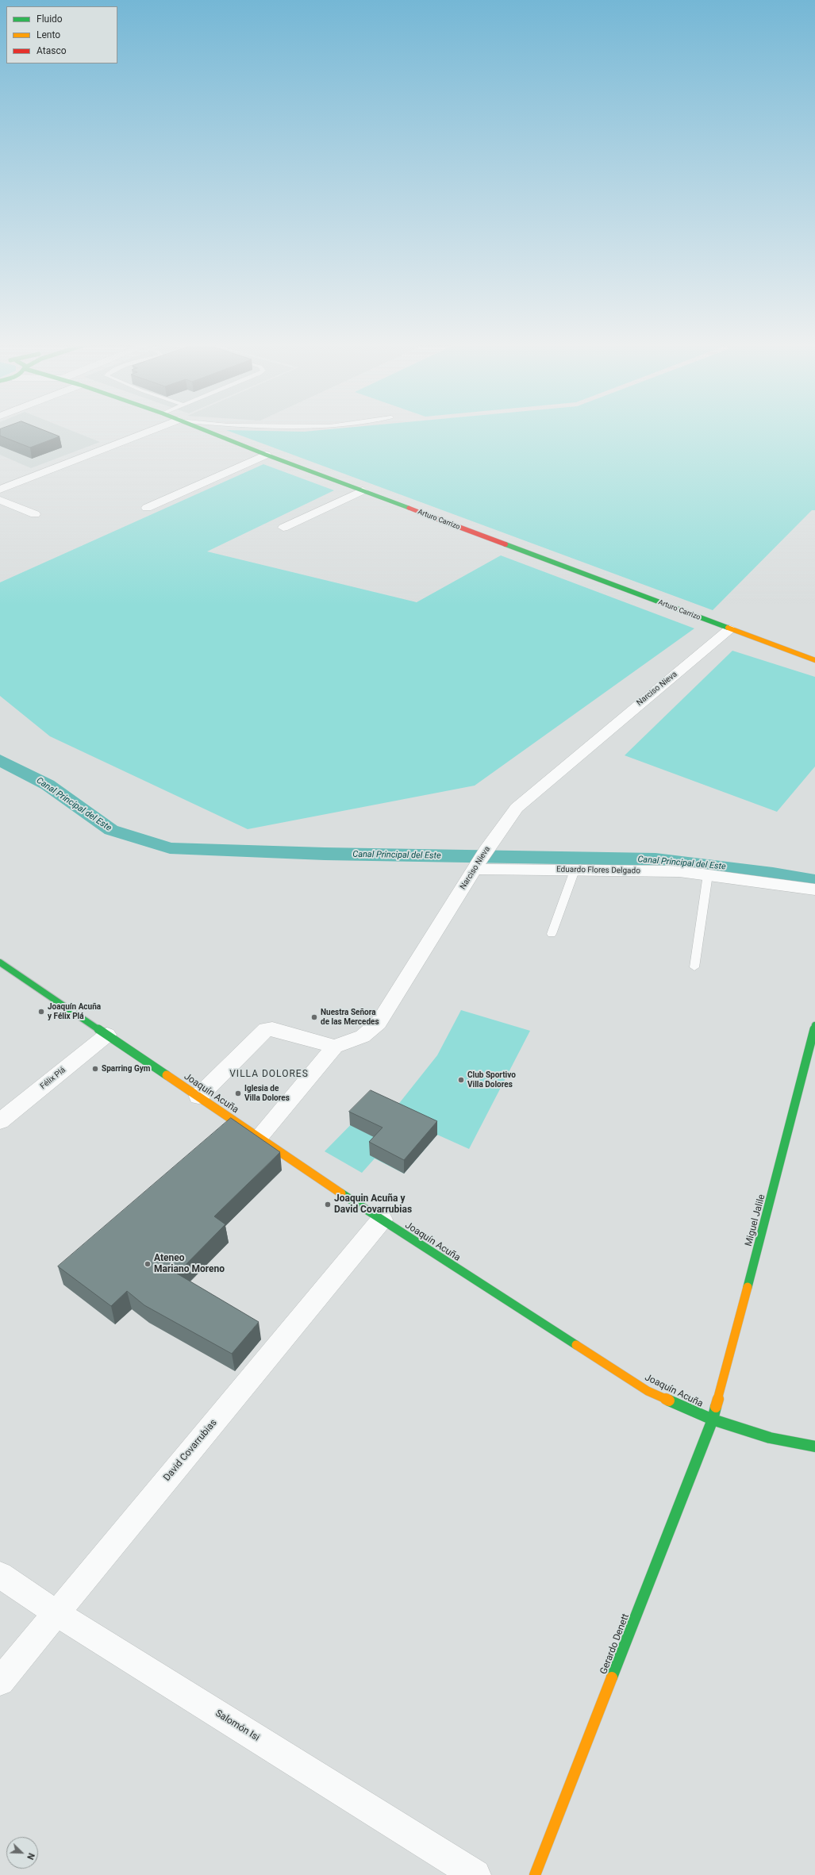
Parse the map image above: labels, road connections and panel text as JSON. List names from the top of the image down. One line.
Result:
{"streets":{"street":["Arturo Carrizo","Narciso Nieva","Eduardo Flores Delgado","Félix Plá","Joaquín Acuña","Miguel Jalile","David Covarrubias","Gerardo Denett","Salomón Isi"]},"crossings":[["Arturo Carrizo","Narciso Nieva"],["Narciso Nieva","Eduardo Flores Delgado"],["Narciso Nieva","Joaquín Acuña"],["Félix Plá","Joaquín Acuña"],["Joaquín Acuña","Miguel Jalile"],["Joaquín Acuña","David Covarrubias"],["Joaquín Acuña","Gerardo Denett"],["Miguel Jalile","Gerardo Denett"],["David Covarrubias","Salomón Isi"]],"districts":["VILLA DOLORES"],"water":["Canal Principal del Este"],"places":["Joaquín Acuña y Félix Plá","Nuestra Señora de las Mercedes","Sparring Gym","Club Sportivo Villa Dolores","Iglesia de Villa Dolores","Joaquin Acuña y David Covarrubias","Ateneo Mariano Moreno"],"legend":["Fluido","Lento","Atasco"],"north":"bottom right"}
